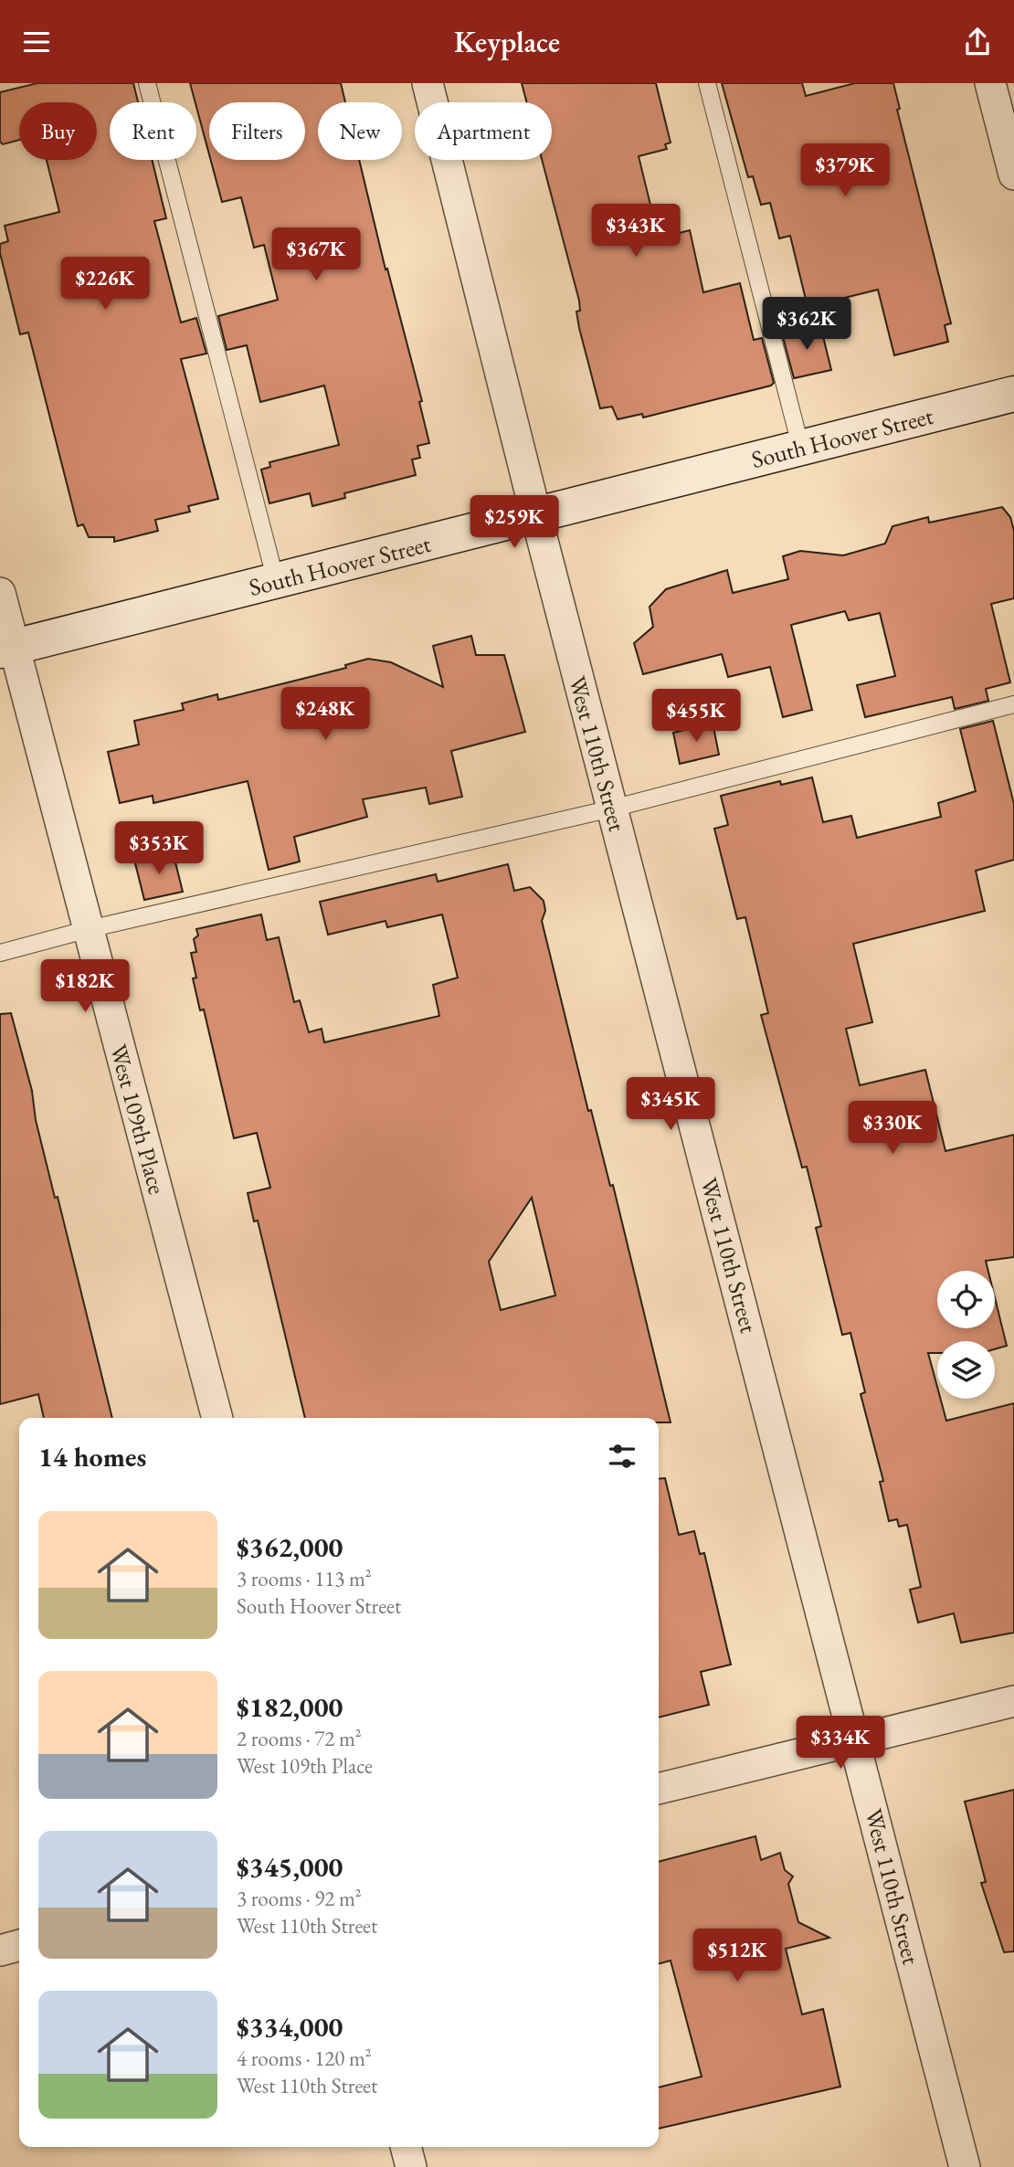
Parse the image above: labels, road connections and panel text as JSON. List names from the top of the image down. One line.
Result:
{"streets":{"street":["South Hoover Street","West 110th Street","West 109th Place"]},"crossings":[["South Hoover Street","West 110th Street"],["South Hoover Street","West 109th Place"]],"page":{"header":"Keyplace","chip":["Buy","Rent","Filters","New","Apartment"],"price":["$379K","$343K","$367K","$226K","$362K","$259K","$248K","$455K","$353K","$182K","$345K","$330K","$334K","$512K"],"heading":"14 homes","list":[{"name":"$362,000","note":"3 rooms · 113 m² · South Hoover Street"},{"name":"$182,000","note":"2 rooms · 72 m² · West 109th Place"},{"name":"$345,000","note":"3 rooms · 92 m² · West 110th Street"},{"name":"$334,000","note":"4 rooms · 120 m² · West 110th Street"}]}}
